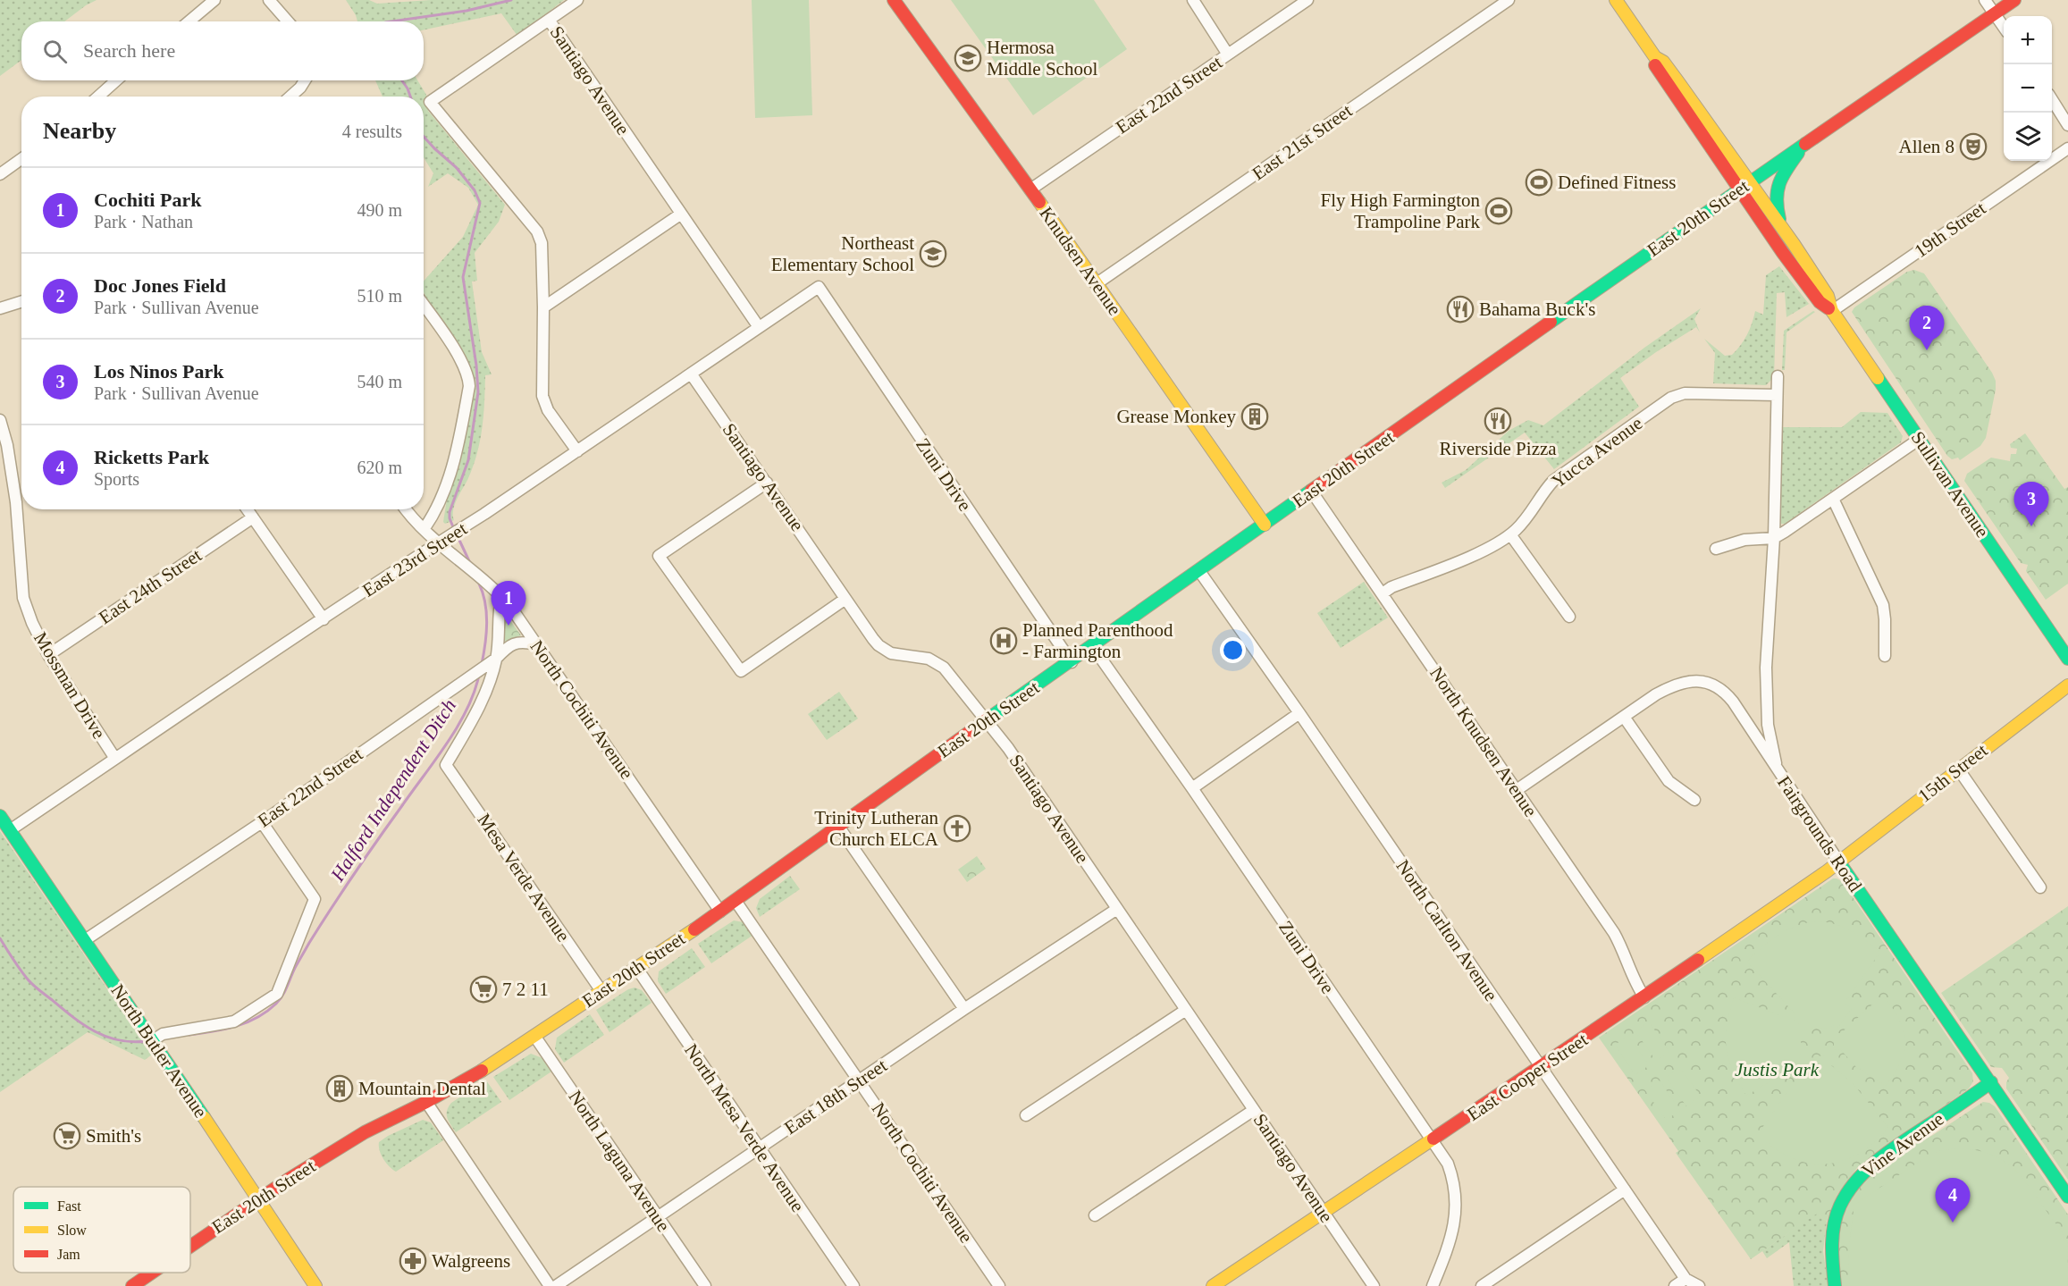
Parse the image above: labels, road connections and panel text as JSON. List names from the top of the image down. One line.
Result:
{"streets":{"main road":["East 20th Street","Knudsen Avenue","Sullivan Avenue","15th Street","Fairgrounds Road","North Butler Avenue","East Cooper Street","Vine Avenue"],"street":["Santiago Avenue","East 22nd Street","East 21st Street","19th Street","Yucca Avenue","Zuni Drive","East 23rd Street","East 24th Street","Mossman Drive","North Cochiti Avenue","North Knudsen Avenue","Mesa Verde Avenue","North Carlton Avenue","East 18th Street","North Mesa Verde Avenue","North Laguna Avenue"]},"crossings":[["Santiago Avenue","East 20th Street"],["Santiago Avenue","East 23rd Street"],["Santiago Avenue","East Cooper Street"],["Santiago Avenue","East 18th Street"],["East 22nd Street","Knudsen Avenue"],["East 22nd Street","North Cochiti Avenue"],["East 22nd Street","Mesa Verde Avenue"],["East 22nd Street","North Butler Avenue"],["East 21st Street","Knudsen Avenue"],["East 20th Street","Knudsen Avenue"],["East 20th Street","Zuni Drive"],["East 20th Street","Sullivan Avenue"],["East 20th Street","North Cochiti Avenue"],["East 20th Street","North Knudsen Avenue"],["East 20th Street","Mesa Verde Avenue"],["East 20th Street","North Carlton Avenue"],["East 20th Street","North Butler Avenue"],["East 20th Street","North Mesa Verde Avenue"],["East 20th Street","North Laguna Avenue"],["19th Street","Sullivan Avenue"],["Yucca Avenue","North Knudsen Avenue"],["Yucca Avenue","Fairgrounds Road"],["Zuni Drive","East 23rd Street"],["Zuni Drive","East Cooper Street"],["East 23rd Street","Mossman Drive"],["East 23rd Street","North Cochiti Avenue"],["East 23rd Street","North Butler Avenue"],["East 24th Street","Mossman Drive"],["North Cochiti Avenue","East 18th Street"],["North Knudsen Avenue","East Cooper Street"],["15th Street","Fairgrounds Road"],["15th Street","East Cooper Street"],["Fairgrounds Road","East Cooper Street"],["Fairgrounds Road","Vine Avenue"],["North Carlton Avenue","East Cooper Street"],["East 18th Street","North Mesa Verde Avenue"],["East 18th Street","North Laguna Avenue"]],"water":["Halford Independent Ditch"],"parks":["Justis Park"],"places":{"school or university":["Hermosa Middle School","Northeast Elementary School"],"theatre":["Allen 8"],"sports":["Defined Fitness","Fly High Farmington Trampoline Park"],"restaurant":["Bahama Buck's","Riverside Pizza"],"building":["Grease Monkey","Mountain Dental"],"hospital":["Planned Parenthood - Farmington"],"church":["Trinity Lutheran Church ELCA"],"supermarket":["7 2 11","Smith's"],"pharmacy":["Walgreens"]},"legend":["Fast","Slow","Jam"],"page":{"map_buttons":["+","−"],"search":"Search here","heading":["Nearby","4 results"],"list":[{"mark":"1","name":"Cochiti Park","note":"Park · Nathan","value":"490 m"},{"mark":"2","name":"Doc Jones Field","note":"Park · Sullivan Avenue","value":"510 m"},{"mark":"3","name":"Los Ninos Park","note":"Park · Sullivan Avenue","value":"540 m"},{"mark":"4","name":"Ricketts Park","note":"Sports","value":"620 m"}],"pins":["2","3","1","4"]}}
